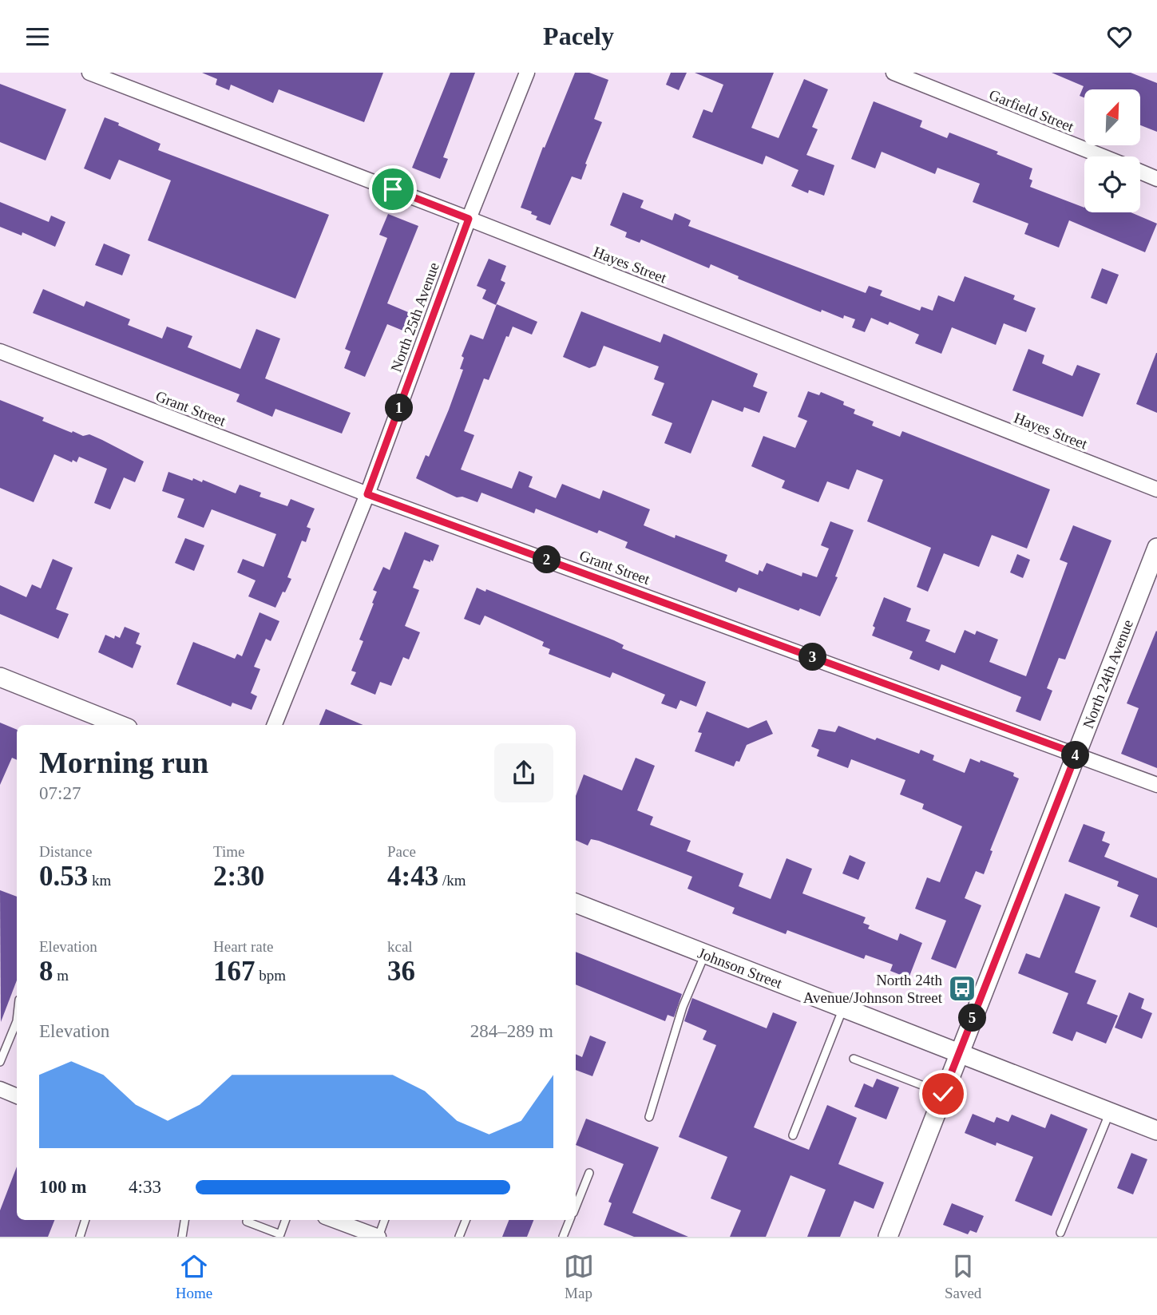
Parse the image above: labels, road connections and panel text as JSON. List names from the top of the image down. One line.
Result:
{"streets":{"street":["Garfield Street","Hayes Street","North 25th Avenue","Grant Street","North 24th Avenue","Johnson Street"]},"crossings":[["Hayes Street","North 25th Avenue"],["North 25th Avenue","Grant Street"],["Grant Street","North 24th Avenue"],["North 24th Avenue","Johnson Street"]],"places":{"bus stop":["North 24th Avenue/Johnson Street"]},"north":"top right","page":{"header":"Pacely","pins":["1","2","3","4","5"],"heading":["Morning run","07:27"],"stats":[["Distance","0.53 km"],["Time","2:30"],["Pace","4:43 /km"],["Elevation","8 m"],["Heart rate","167 bpm"],["kcal","36"]],"chart":["Elevation","284–289 m"],"list":[{"name":"100 m","note":"4:33"}],"tabs":["Home","Map","Saved"]}}
